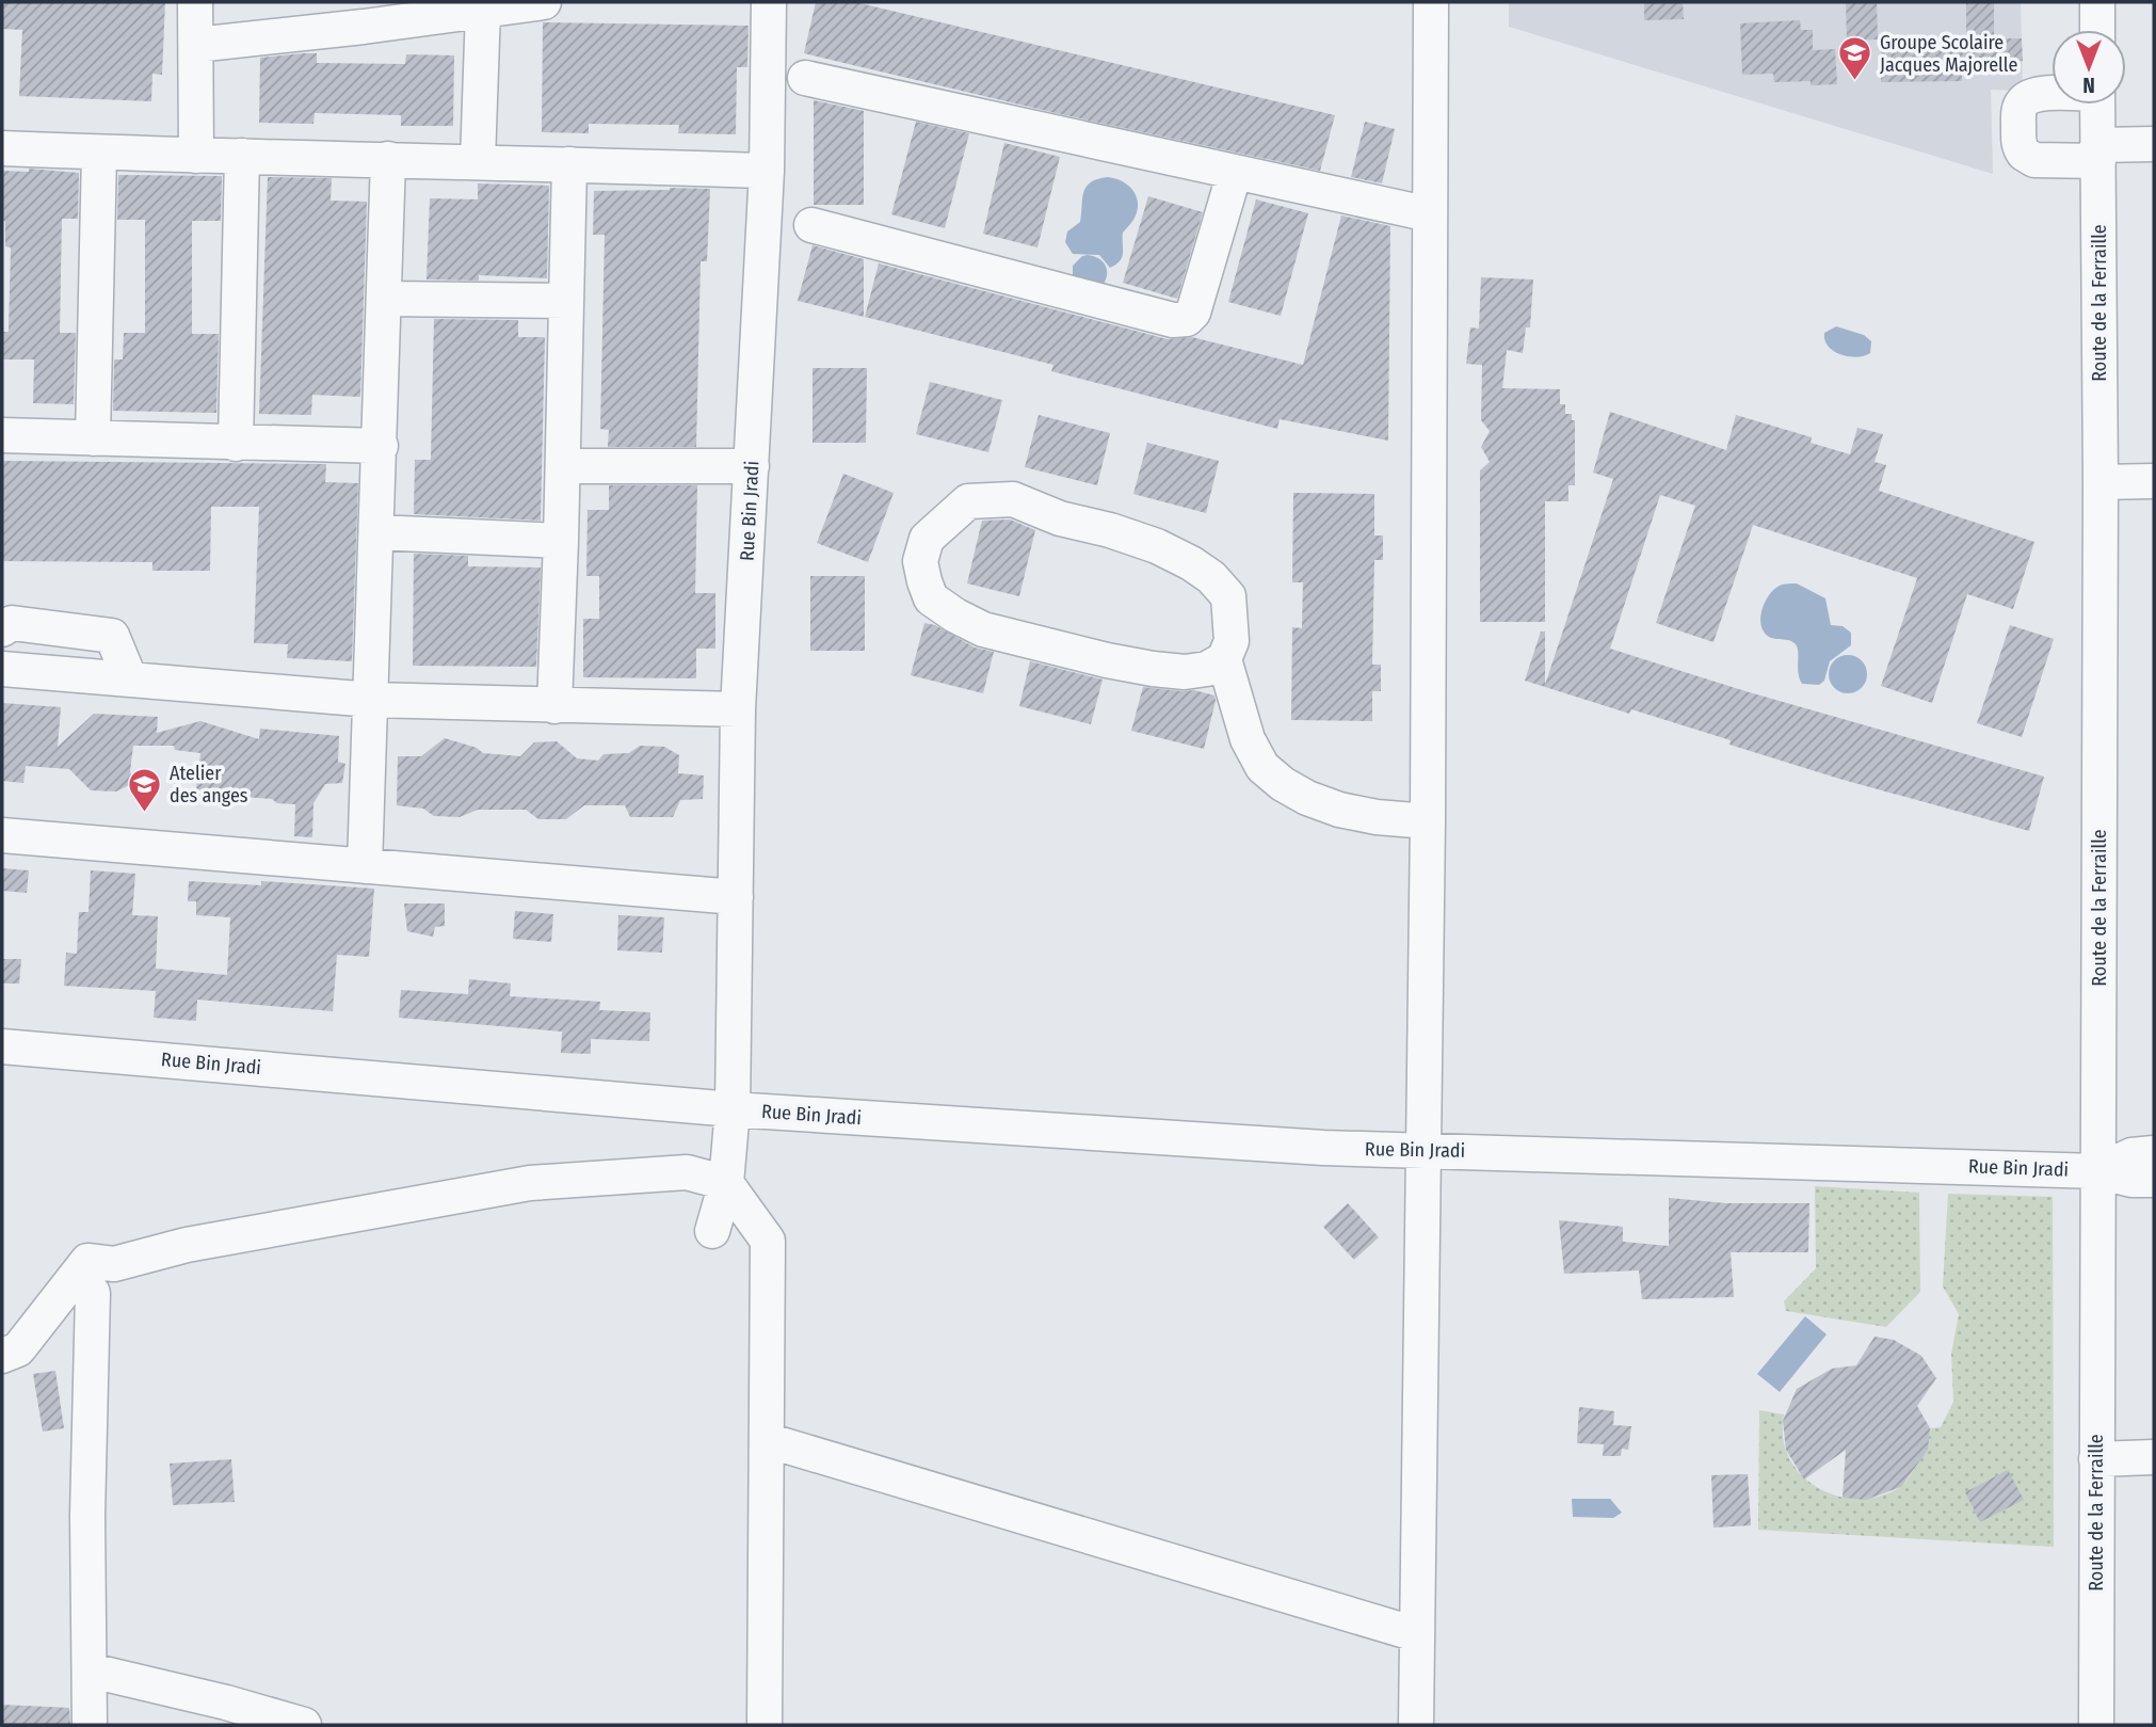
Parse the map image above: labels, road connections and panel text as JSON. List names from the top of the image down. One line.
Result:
{"streets":{"street":["Route de la Ferraille","Rue Bin Jradi"]},"crossings":[["Route de la Ferraille","Rue Bin Jradi"]],"places":{"school or university":["Groupe Scolaire Jacques Majorelle","Atelier des anges"]},"north":"bottom"}
